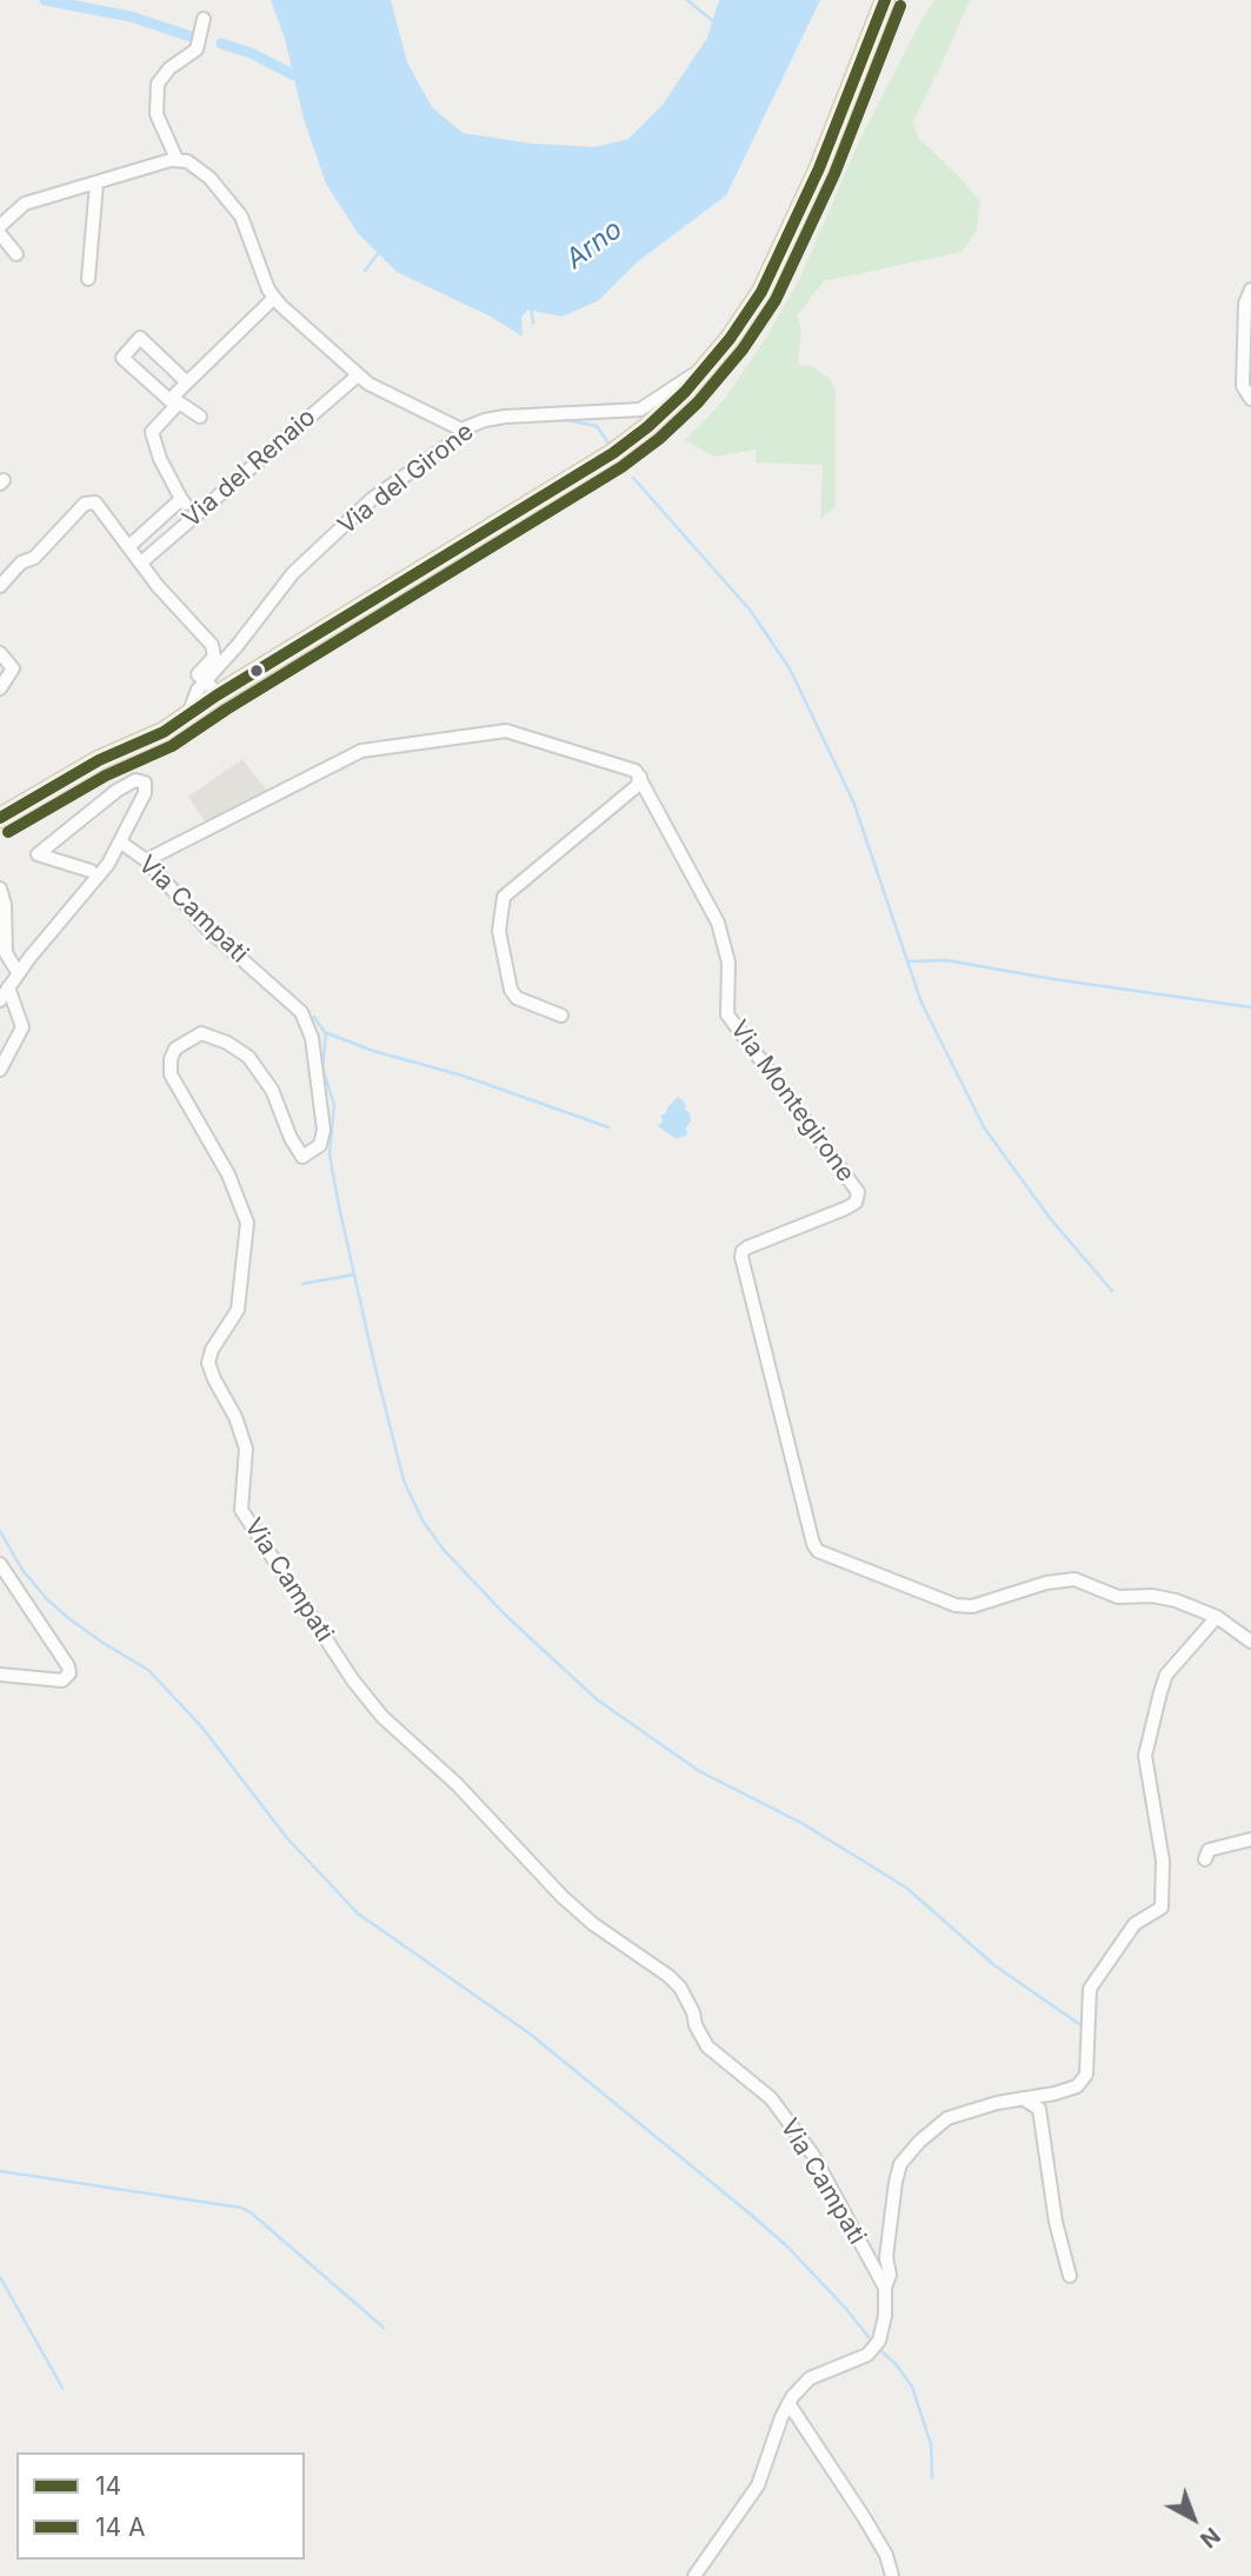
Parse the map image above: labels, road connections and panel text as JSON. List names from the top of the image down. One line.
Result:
{"streets":{"street":["Via del Renaio","Via del Girone","Via Campati","Via Montegirone"]},"water":["Arno"],"lines":["transit line 14"],"legend":["14","14 A"],"north":"bottom right"}
